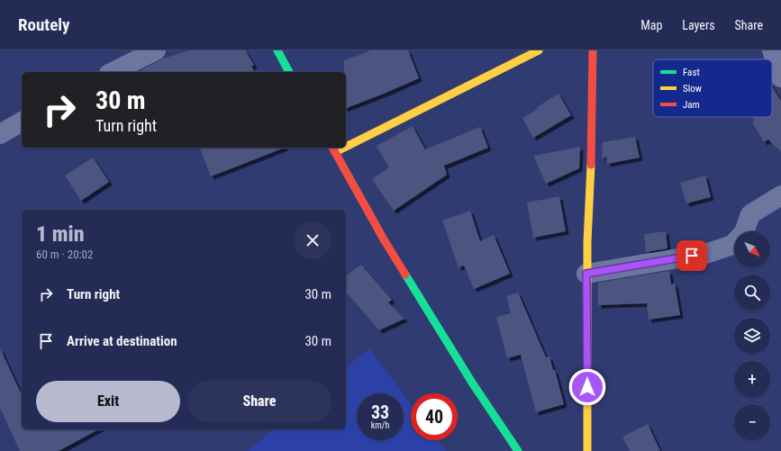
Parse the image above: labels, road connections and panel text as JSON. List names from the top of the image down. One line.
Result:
{"legend":["Fast","Slow","Jam"],"north":"bottom right","page":{"header":"Routely","nav":["Map","Layers","Share"],"turn":["30 m","Turn right"],"heading":["1 min","60 m · 20:02"],"map_buttons":["+","−"],"list":[{"name":"Turn right","value":"30 m"},{"name":"Arrive at destination","value":"30 m"}],"buttons":["Exit","Share"],"speed":"33 km/h","limit":"40"}}
